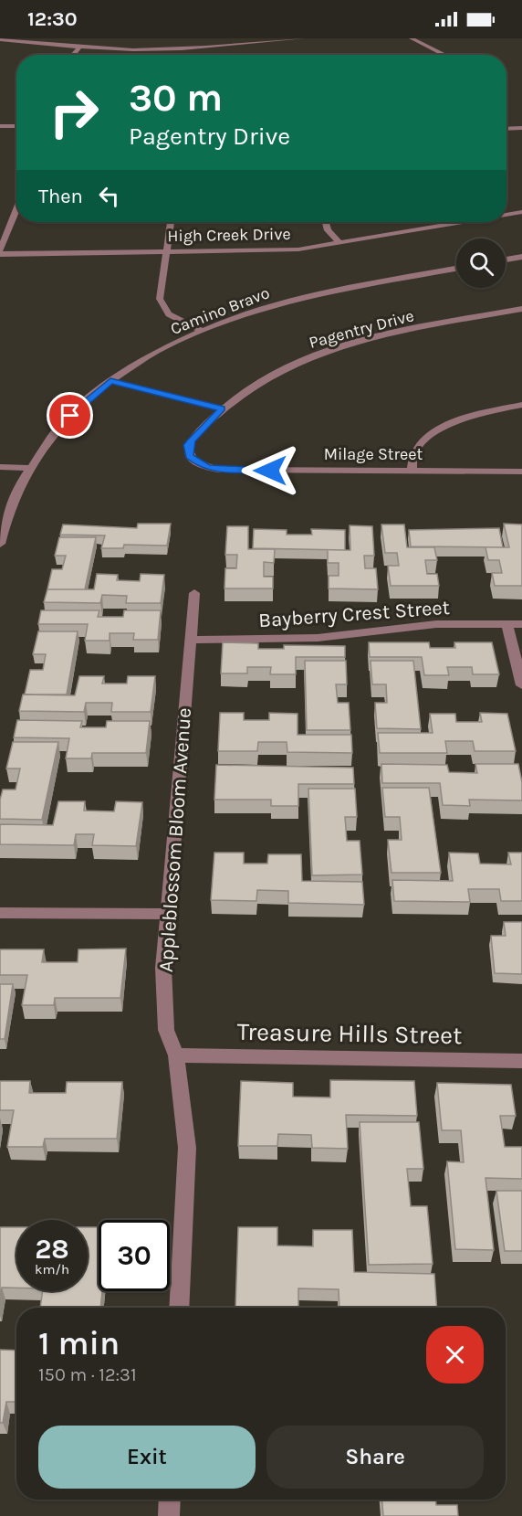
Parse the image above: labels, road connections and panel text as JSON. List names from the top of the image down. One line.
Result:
{"streets":{"street":["High Creek Drive","Camino Bravo","Pagentry Drive","Milage Street","Bayberry Crest Street","Appleblossom Bloom Avenue","Treasure Hills Street"]},"crossings":[["Pagentry Drive","Milage Street"],["Bayberry Crest Street","Appleblossom Bloom Avenue"],["Appleblossom Bloom Avenue","Treasure Hills Street"]],"page":{"status":"12:30","turn":["30 m","Pagentry Drive"],"then":"Then","speed":"28 km/h","limit":"30","heading":["1 min","150 m · 12:31"],"buttons":["Exit","Share"]}}
